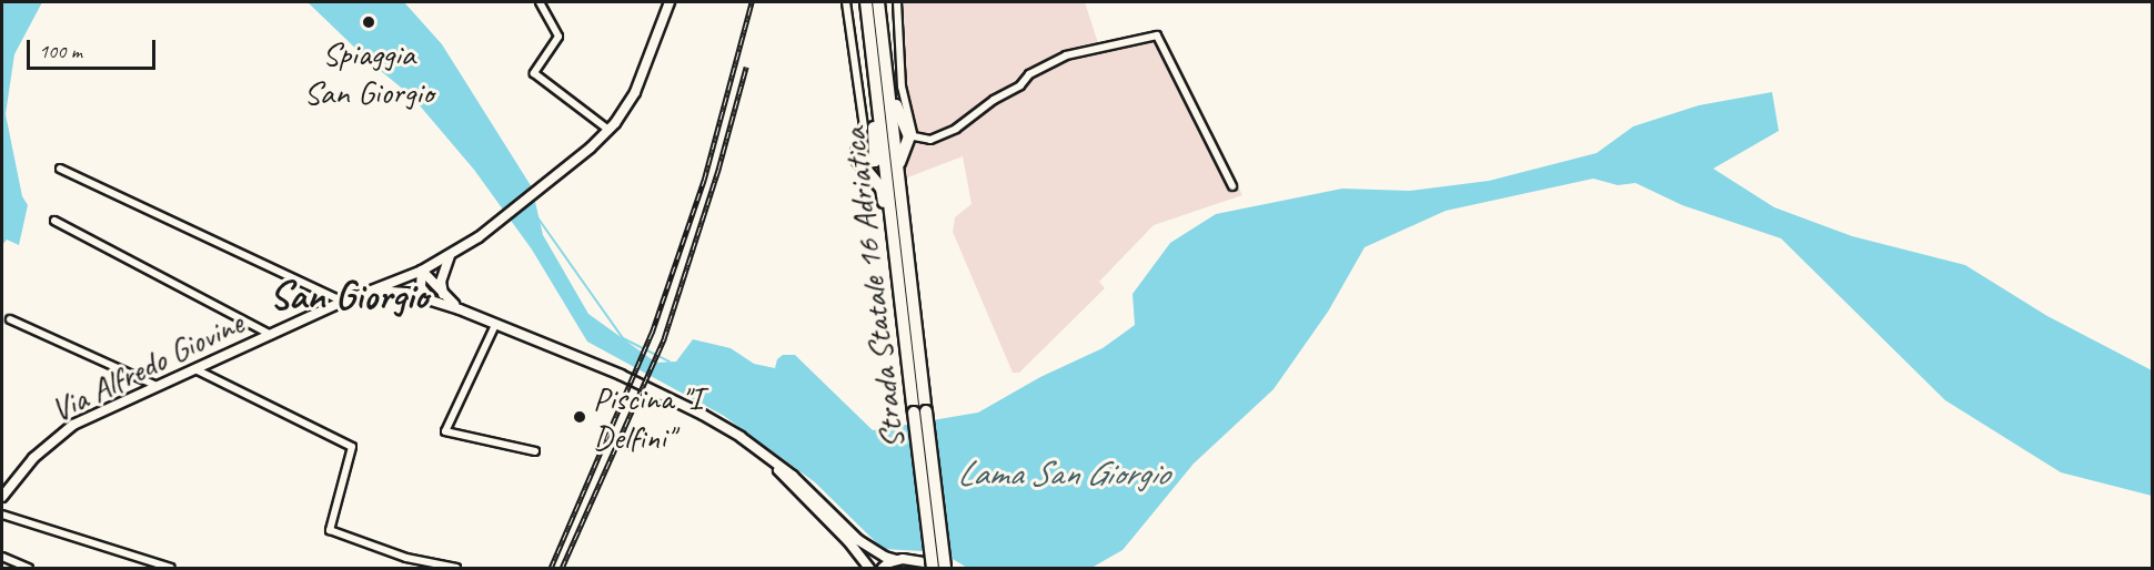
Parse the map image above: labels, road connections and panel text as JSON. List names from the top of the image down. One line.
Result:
{"streets":{"highway":["Strada Statale 16 Adriatica"],"main road":["Via Alfredo Giovine"]},"districts":["San Giorgio"],"water":["Lama San Giorgio"],"places":["Spiaggia San Giorgio","Piscina \"I Delfini\""],"scale_bar":"100 m"}
